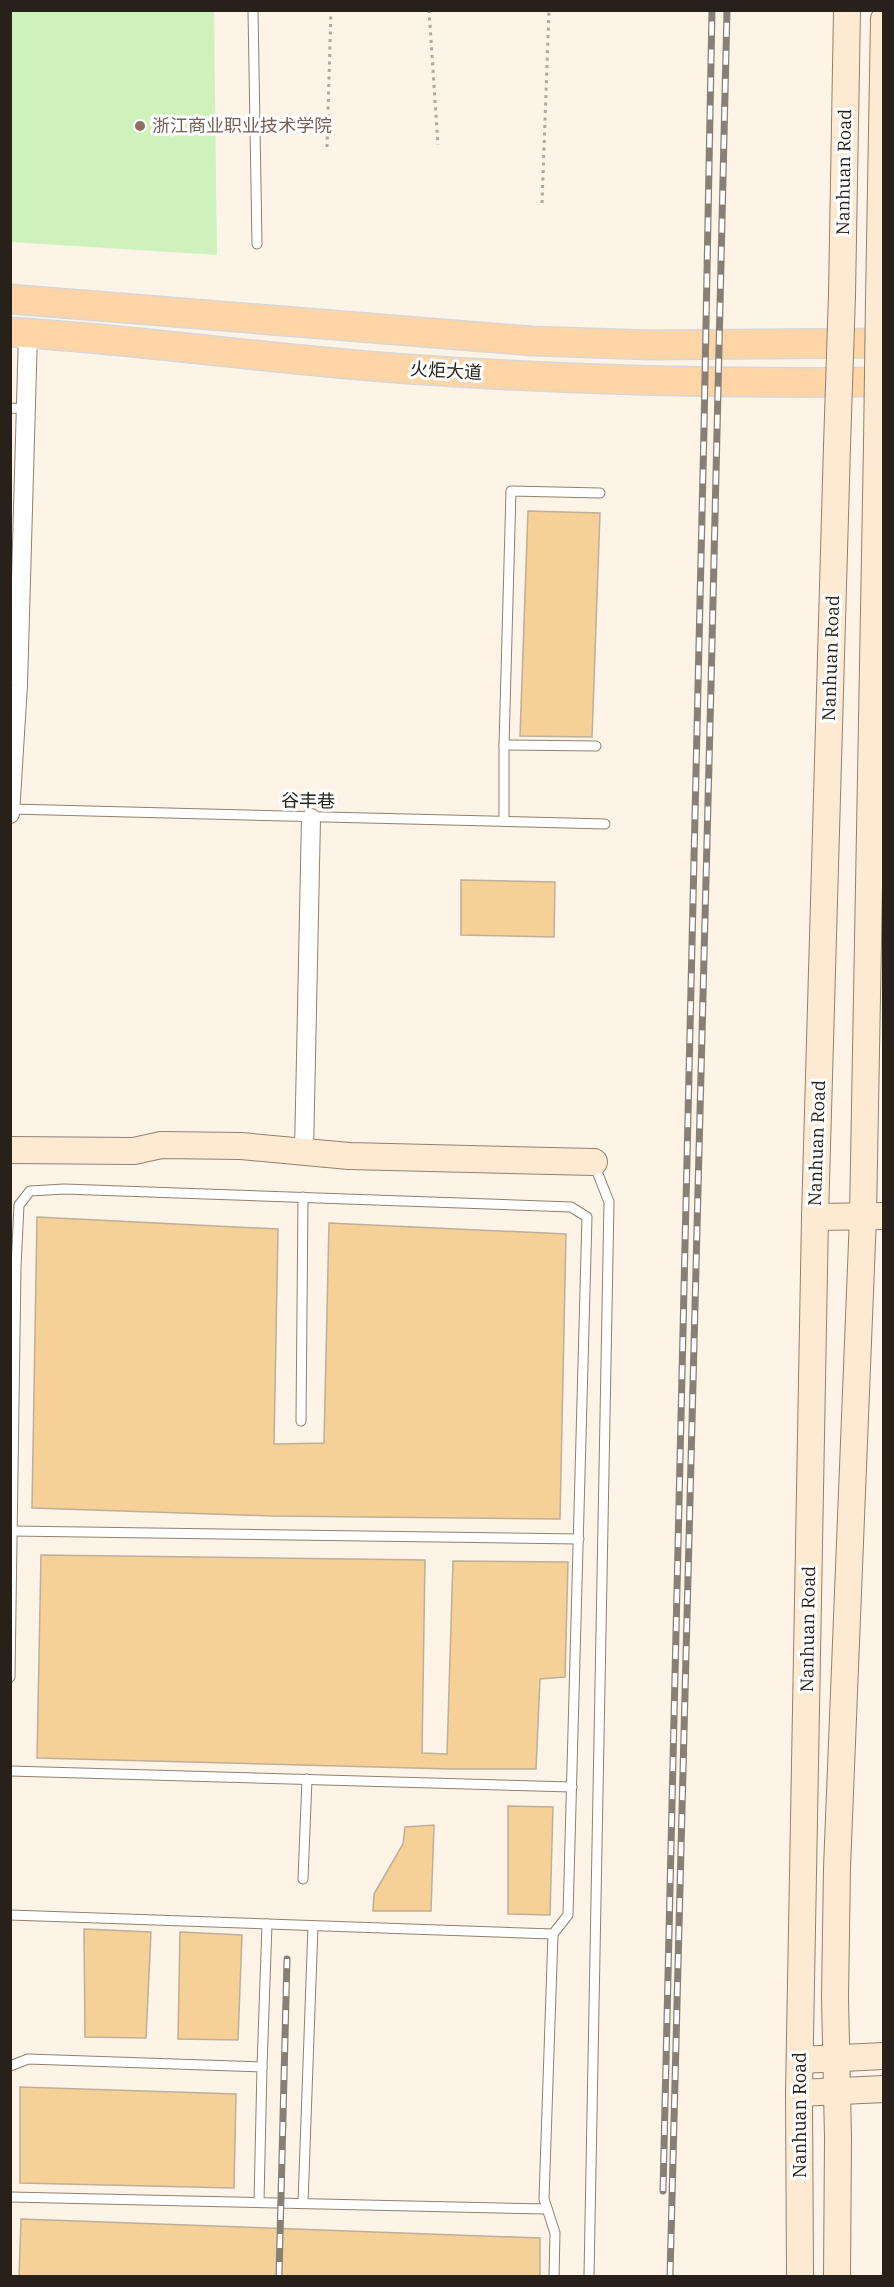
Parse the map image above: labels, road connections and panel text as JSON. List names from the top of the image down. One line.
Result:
{"streets":{"main road":["Nanhuan Road","火炬大道"],"lane":["谷丰巷"]},"places":["浙江商业职业技术学院"]}
